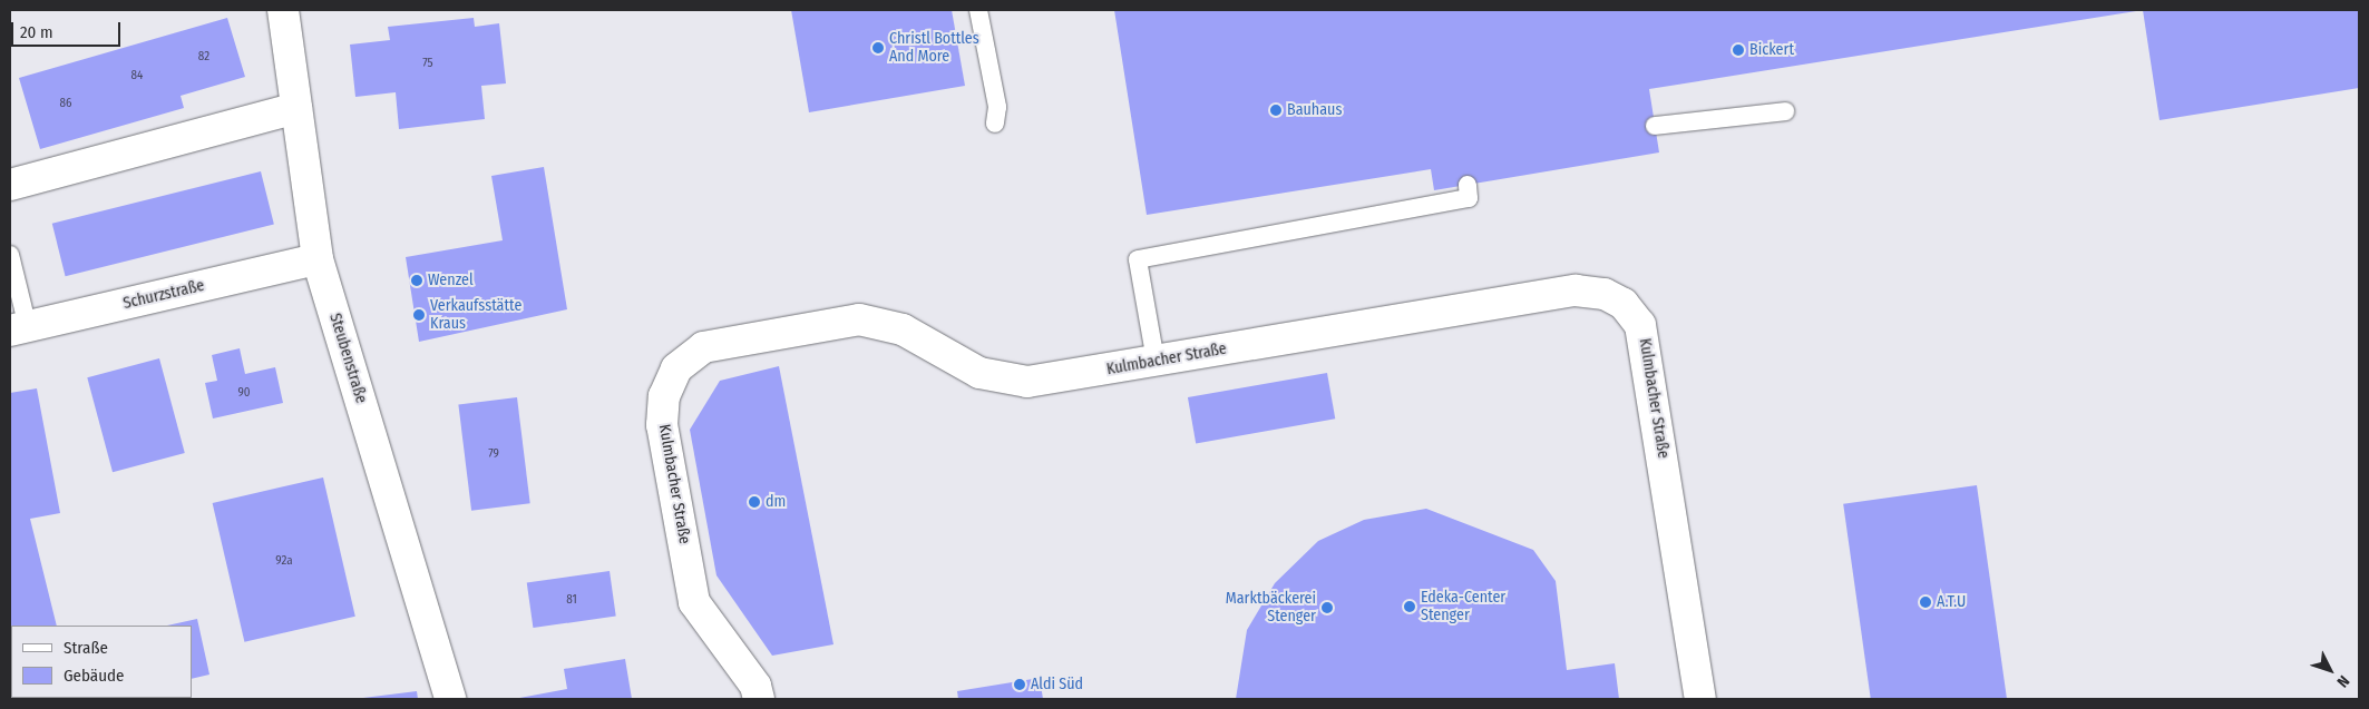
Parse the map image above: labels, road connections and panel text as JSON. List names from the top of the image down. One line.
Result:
{"streets":{"street":["Schurzstraße","Steubenstraße","Kulmbacher Straße"]},"crossings":[["Schurzstraße","Steubenstraße"]],"places":["Christl Bottles And More","Bickert","Bauhaus","Wenzel","Verkaufsstätte Kraus","dm","A.T.U","Edeka-Center Stenger","Marktbäckerei Stenger","Aldi Süd"],"house_numbers":["82","75","84","86","90","79","92a","81"],"legend":["Straße","Gebäude"],"scale_bar":"20 m","north":"bottom right"}
